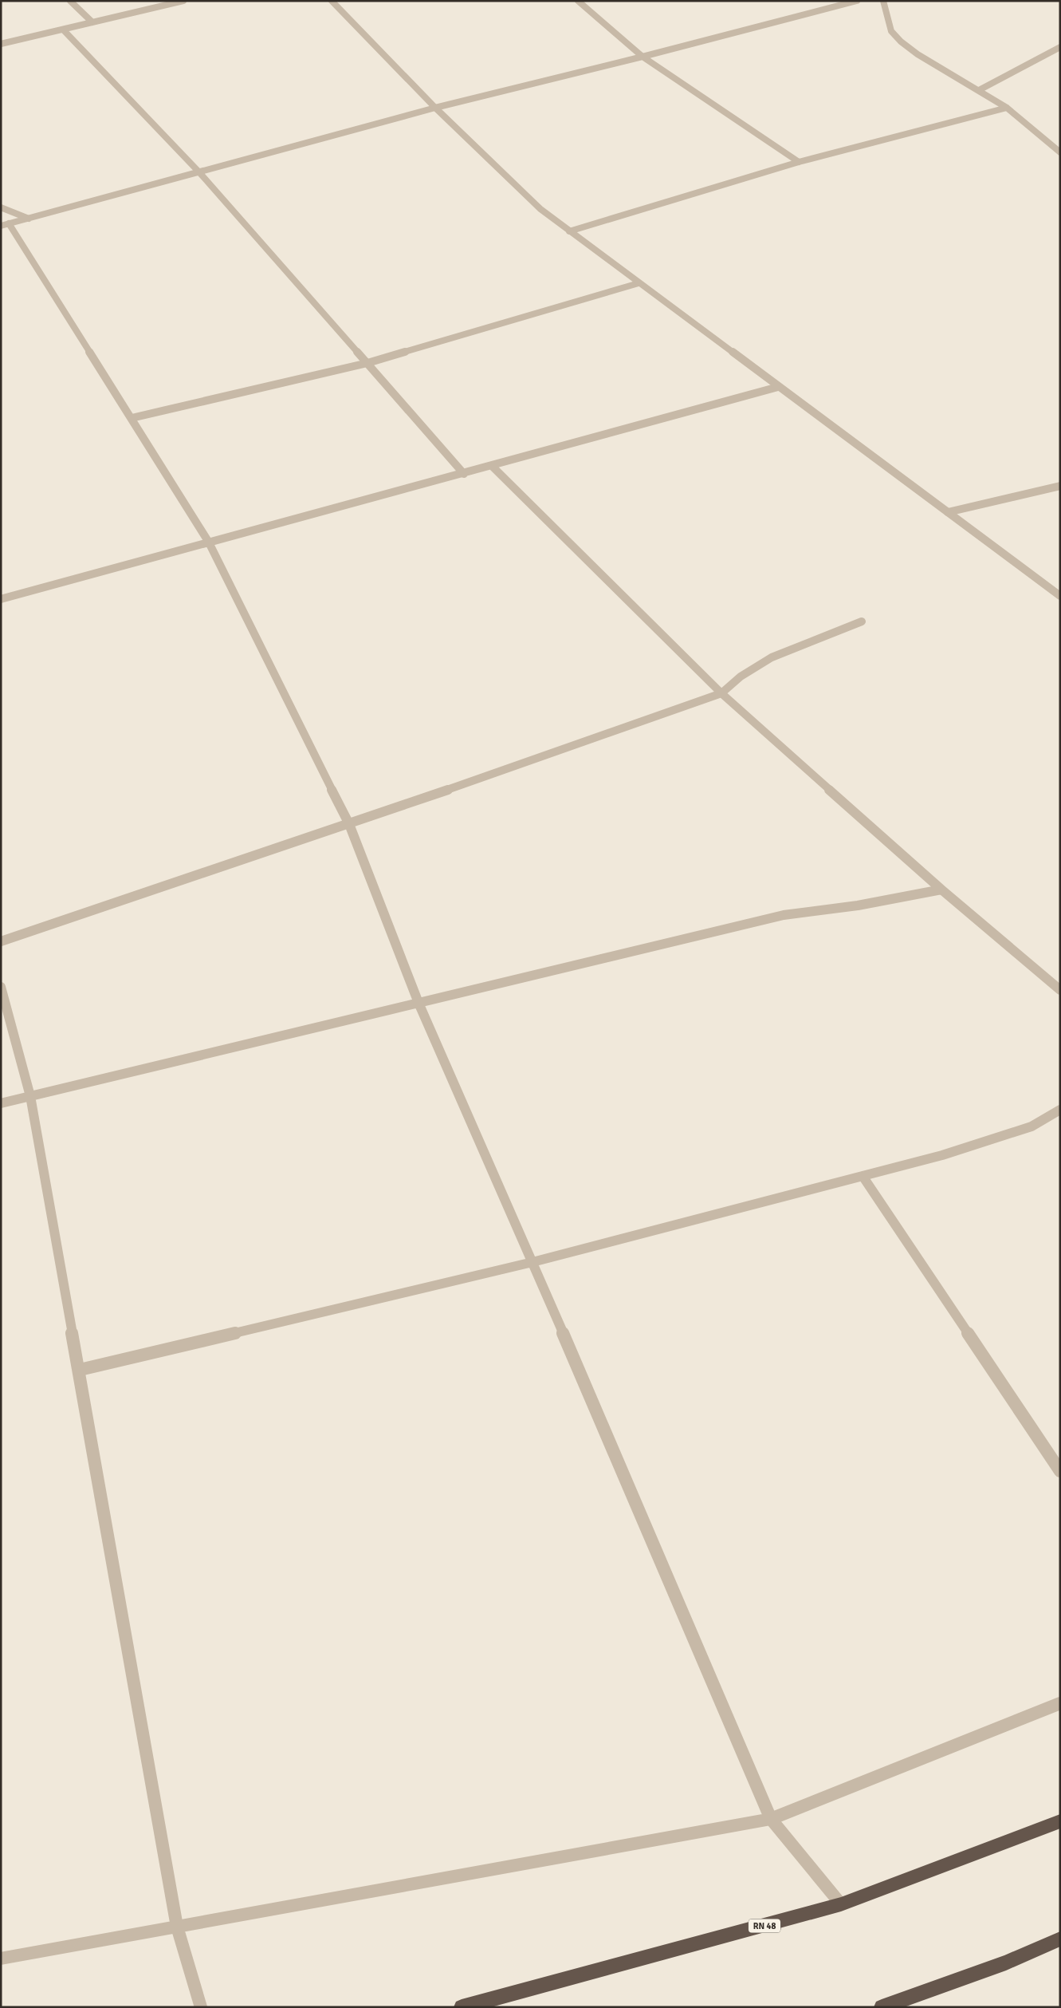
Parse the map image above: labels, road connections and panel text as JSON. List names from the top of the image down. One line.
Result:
{"streets":{"highway":["RN 48"]}}
